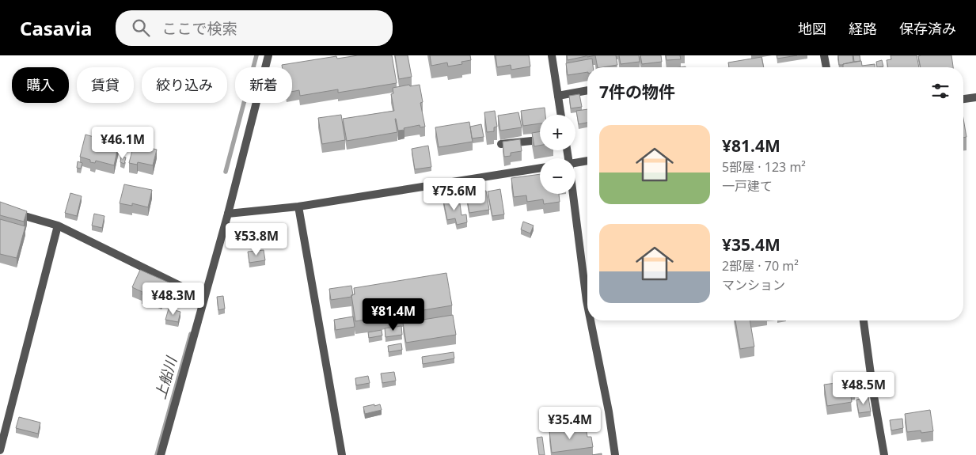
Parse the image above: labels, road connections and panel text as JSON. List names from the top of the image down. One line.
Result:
{"water":["上船川"],"page":{"header":"Casavia","search":"ここで検索","nav":["地図","経路","保存済み"],"chip":["購入","賃貸","絞り込み","新着"],"heading":"7件の物件","map_buttons":["+","−"],"list":[{"name":"¥81.4M","note":"5部屋 · 123 m² · 一戸建て"},{"name":"¥35.4M","note":"2部屋 · 70 m² · マンション"}],"price":["¥46.1M","¥75.6M","¥53.8M","¥48.3M","¥81.4M","¥48.5M","¥35.4M"]}}
